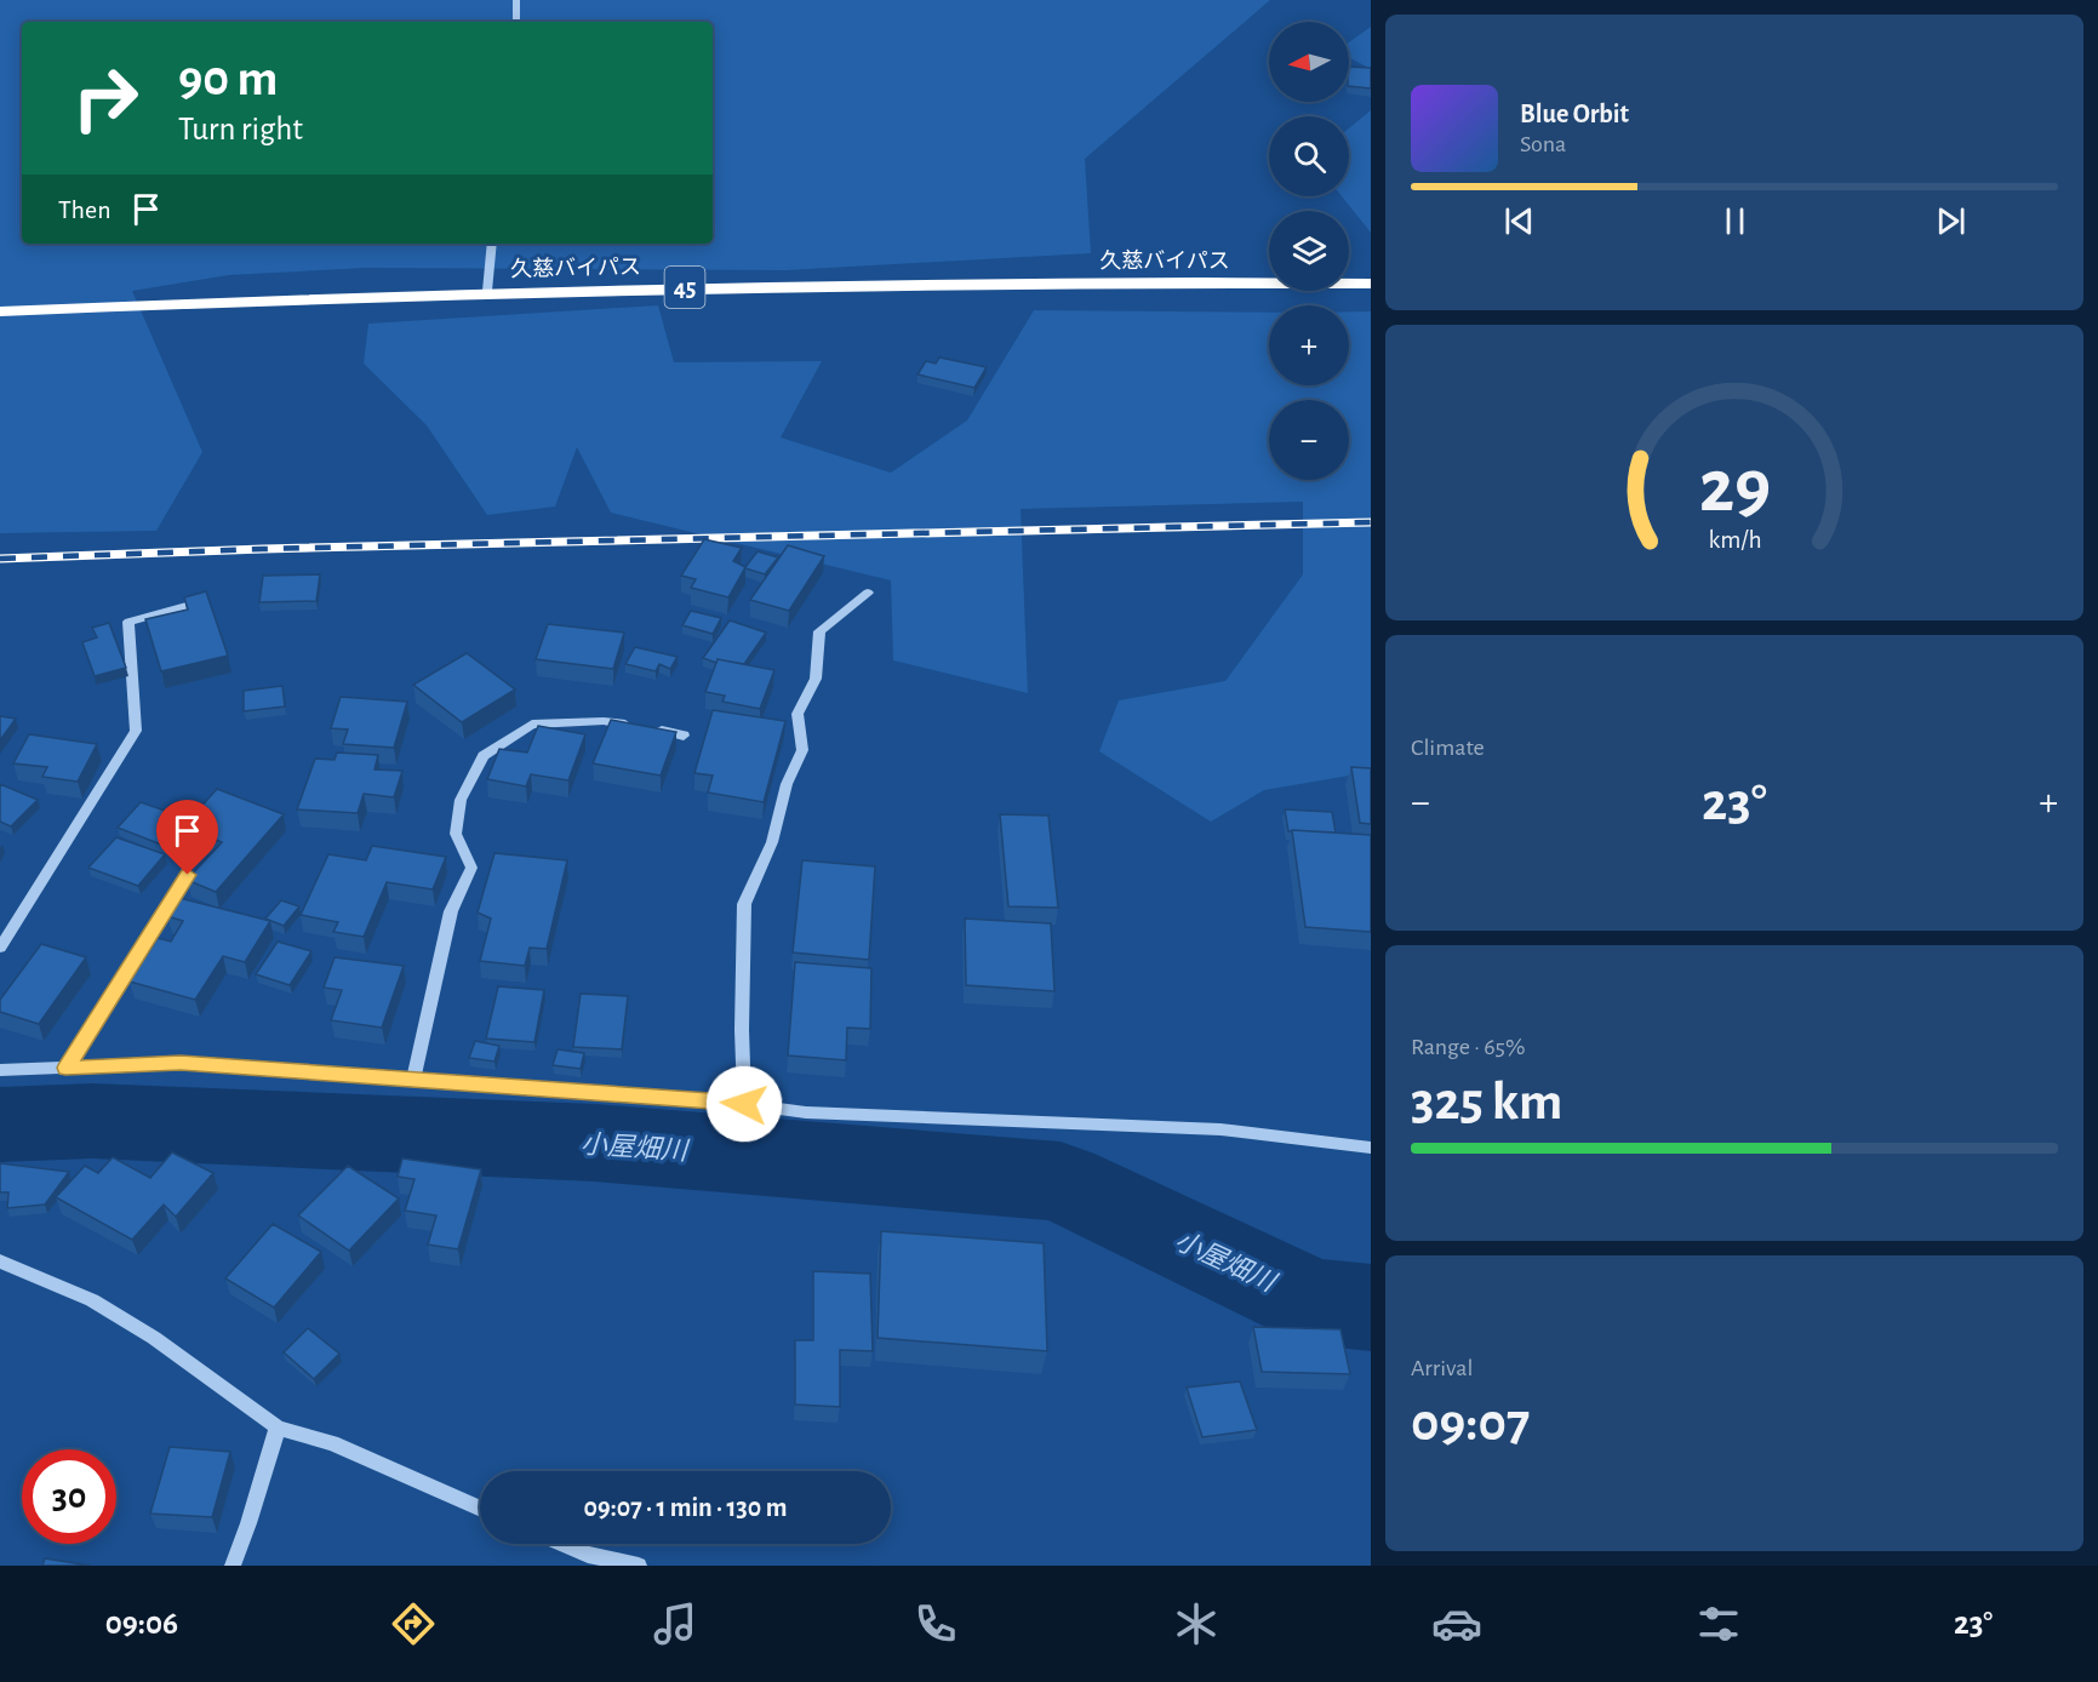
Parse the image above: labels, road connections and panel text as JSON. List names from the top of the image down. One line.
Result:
{"streets":{"highway":["久慈バイパス","45"]},"water":["小屋畑川"],"north":"left","page":{"map_buttons":["+","−"],"turn":["90 m","Turn right"],"song":["Blue Orbit","Sona"],"then":"Then","tile":["Climate",["Range · 65%","325 km"],["Arrival","09:07"]],"heat":["−","23°","+"],"limit":"30","trip":"09:07 · 1 min · 130 m","tabs":["09:06","23°"],"gauge":["29","km/h"]}}
